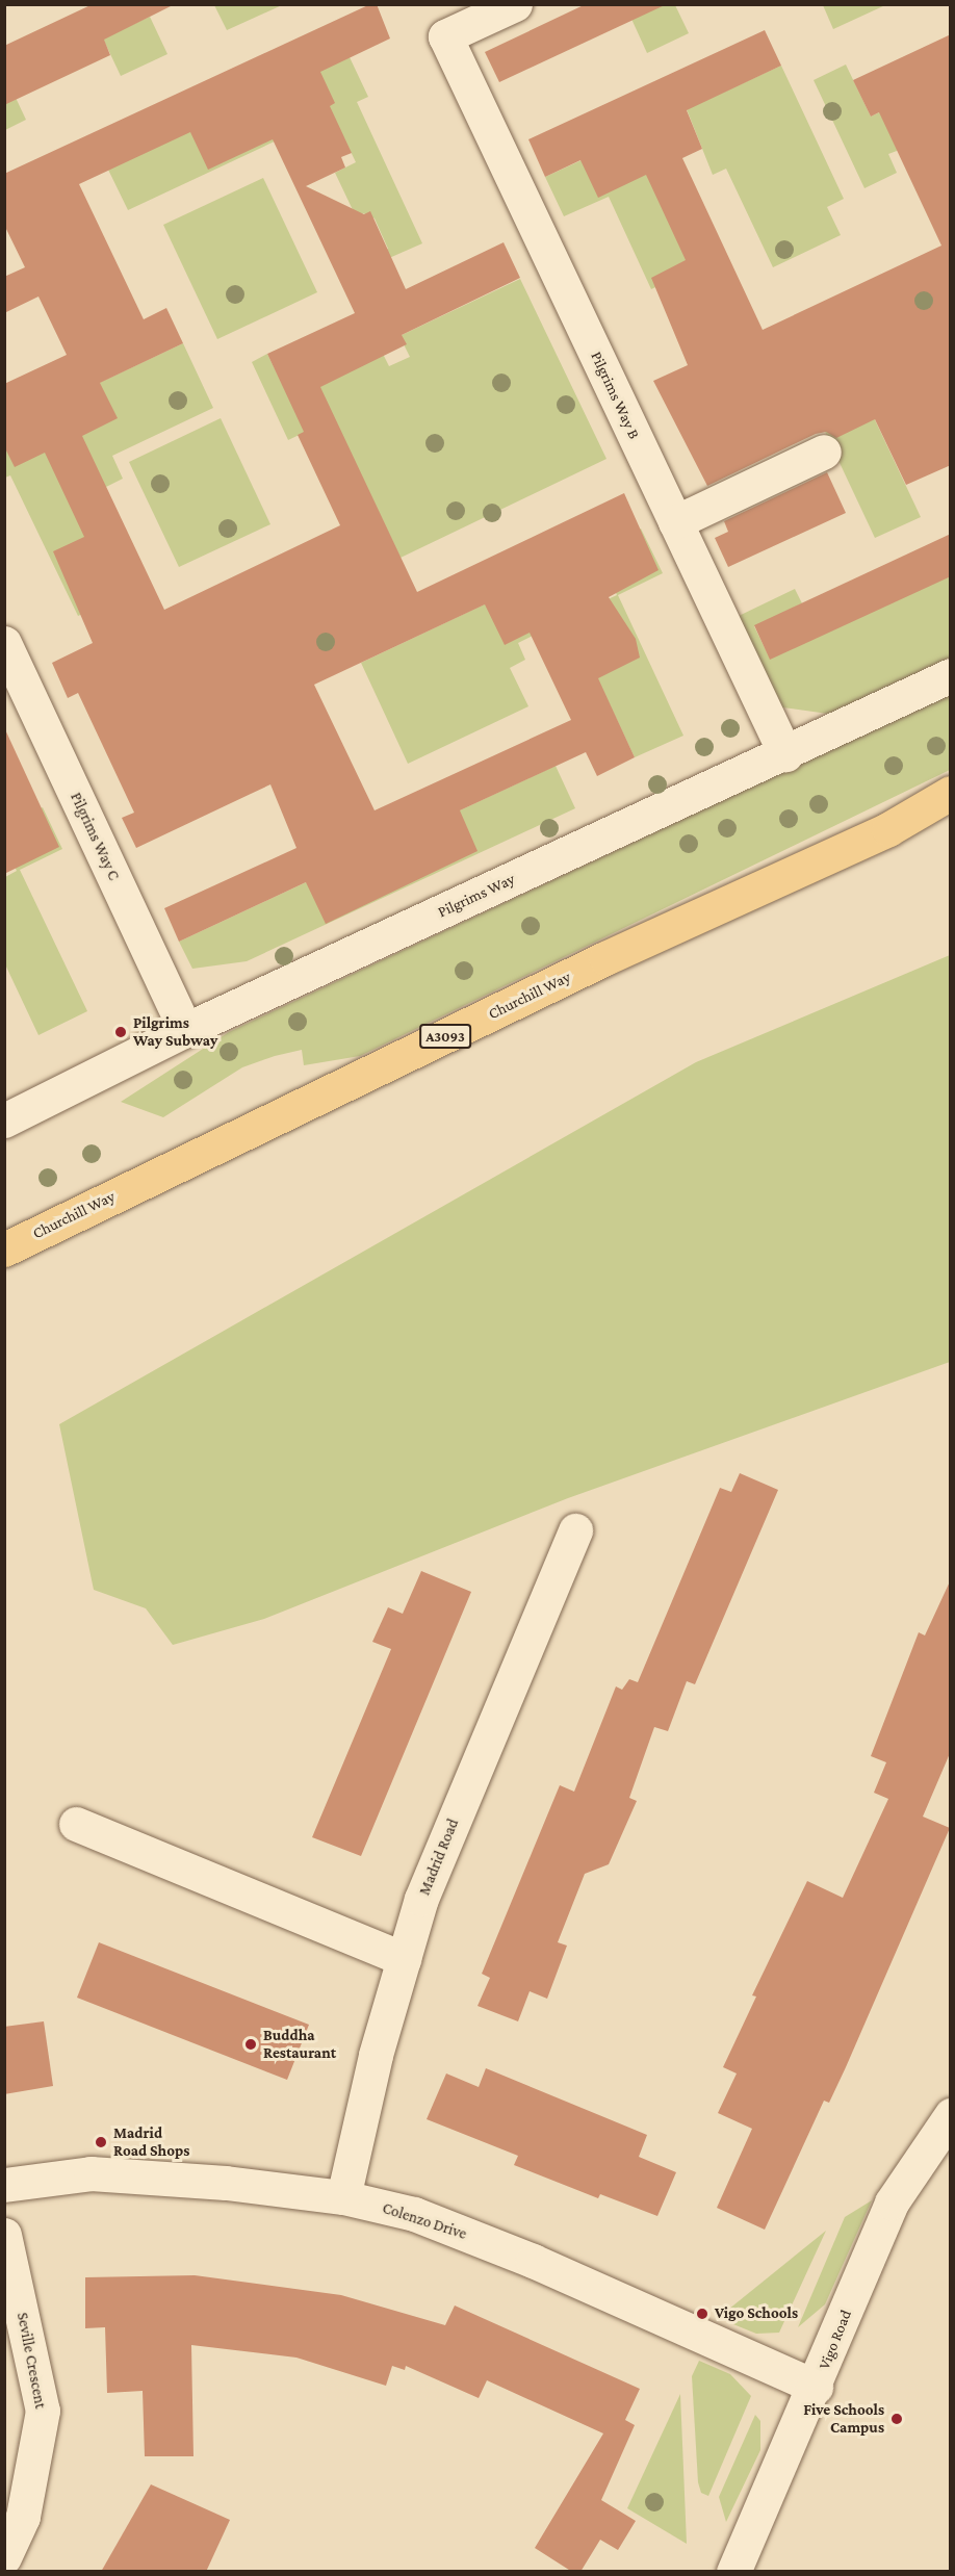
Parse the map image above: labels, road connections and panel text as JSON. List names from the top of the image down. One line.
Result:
{"streets":{"main road":["Churchill Way","A3093"],"street":["Pilgrims Way B","Pilgrims Way C","Pilgrims Way","Madrid Road","Colenzo Drive","Vigo Road","Seville Crescent"]},"crossings":[["Pilgrims Way B","Pilgrims Way"],["Pilgrims Way C","Pilgrims Way"],["Madrid Road","Colenzo Drive"],["Colenzo Drive","Vigo Road"]],"places":["Pilgrims Way Subway","Buddha Restaurant","Madrid Road Shops","Vigo Schools","Five Schools Campus"]}
